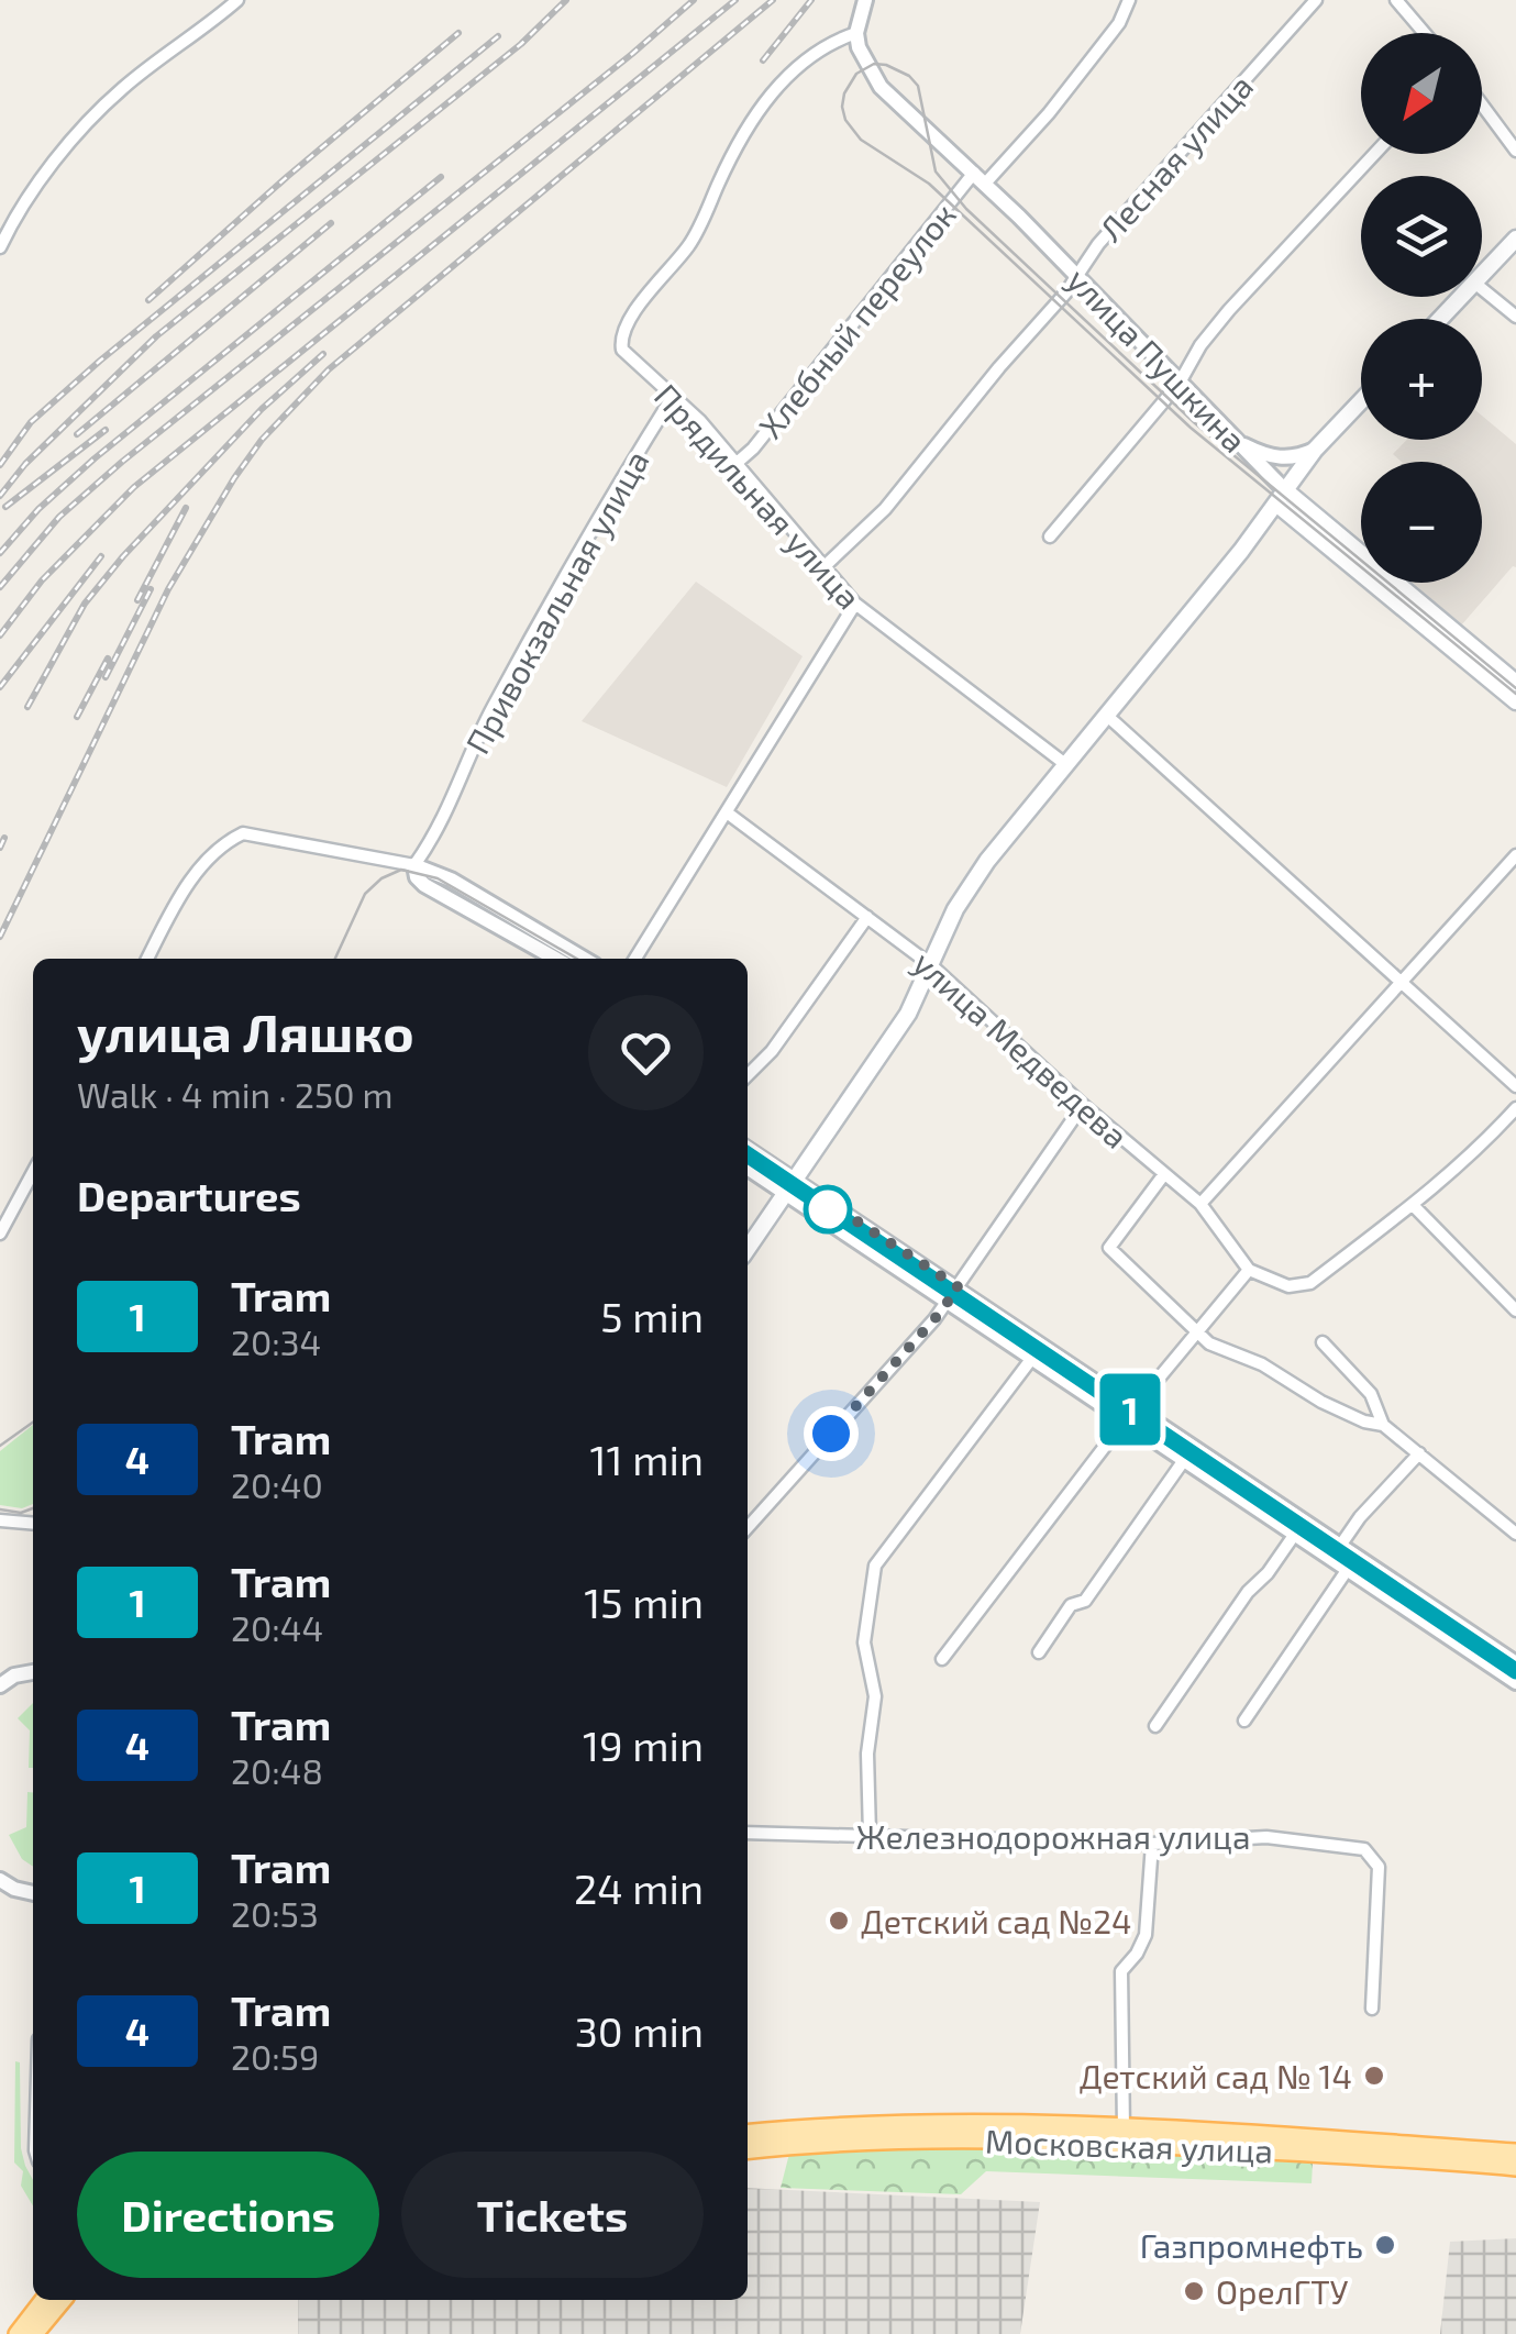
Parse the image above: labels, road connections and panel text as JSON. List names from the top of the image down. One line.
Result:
{"streets":{"main road":["улица Пушкина","Московская улица"],"street":["Лесная улица","Хлебный переулок","Прядильная улица","Привокзальная улица","улица Медведева","Железнодорожная улица"]},"crossings":[["Лесная улица","улица Пушкина"],["Лесная улица","Прядильная улица"],["Хлебный переулок","улица Пушкина"],["Хлебный переулок","Прядильная улица"],["улица Пушкина","Прядильная улица"],["Прядильная улица","Привокзальная улица"]],"places":["Детский сад №24","Детский сад № 14","Газпромнефть","ОрелГТУ"],"lines":["tram line 1"],"north":"bottom left","page":{"on_map":"1","map_buttons":["+","−"],"heading":[["улица Ляшко","Walk · 4 min · 250 m"],"Departures"],"list":[{"mark":"1","name":"Tram","note":"20:34","value":"5 min"},{"mark":"4","name":"Tram","note":"20:40","value":"11 min"},{"mark":"1","name":"Tram","note":"20:44","value":"15 min"},{"mark":"4","name":"Tram","note":"20:48","value":"19 min"},{"mark":"1","name":"Tram","note":"20:53","value":"24 min"},{"mark":"4","name":"Tram","note":"20:59","value":"30 min"}],"buttons":["Directions","Tickets"]}}
